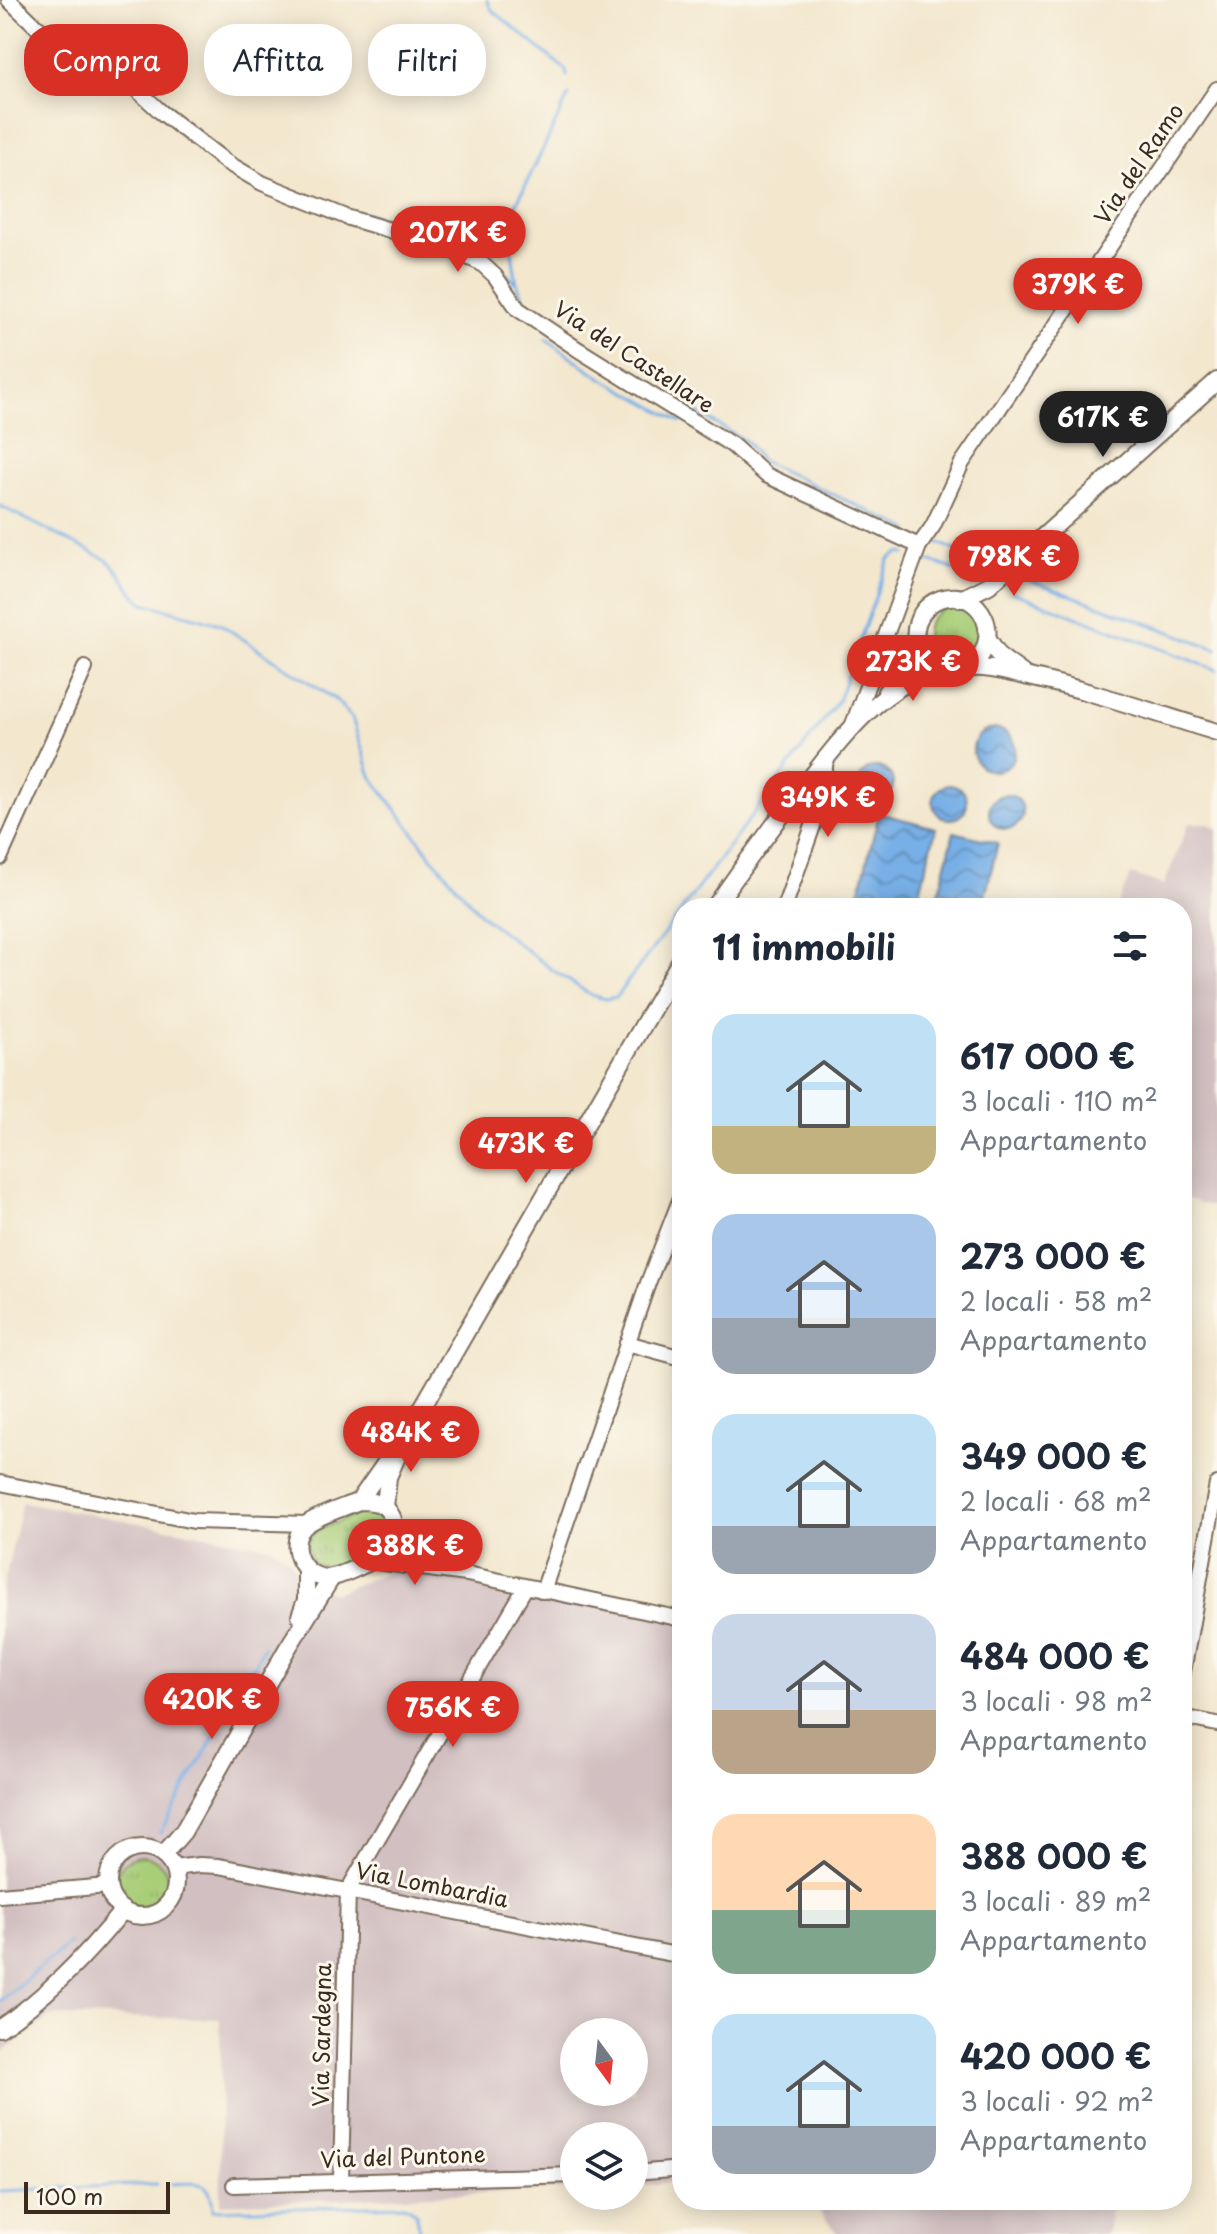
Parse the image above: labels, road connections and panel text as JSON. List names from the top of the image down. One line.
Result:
{"streets":{"street":["Via del Ramo","Via del Castellare","Via Lombardia","Via Sardegna","Via del Puntone"]},"crossings":[["Via del Ramo","Via del Castellare"],["Via Lombardia","Via Sardegna"],["Via Sardegna","Via del Puntone"]],"scale_bar":"100 m","north":"bottom","page":{"chip":["Compra","Affitta","Filtri"],"price":["207K €","379K €","617K €","798K €","273K €","349K €","473K €","484K €","388K €","420K €","756K €"],"heading":"11 immobili","list":[{"name":"617 000 €","note":"3 locali · 110 m² · Appartamento"},{"name":"273 000 €","note":"2 locali · 58 m² · Appartamento"},{"name":"349 000 €","note":"2 locali · 68 m² · Appartamento"},{"name":"484 000 €","note":"3 locali · 98 m² · Appartamento"},{"name":"388 000 €","note":"3 locali · 89 m² · Appartamento"},{"name":"420 000 €","note":"3 locali · 92 m² · Appartamento"}],"scale":"100 m"}}
